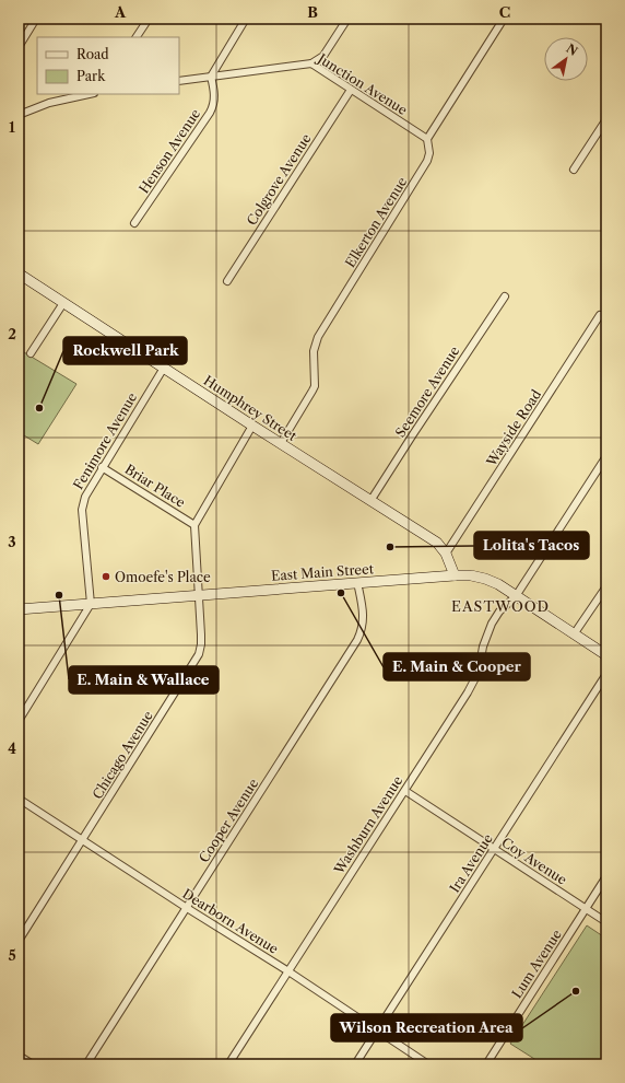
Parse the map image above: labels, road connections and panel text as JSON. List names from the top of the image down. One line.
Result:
{"streets":{"street":["Junction Avenue","Henson Avenue","Colgrove Avenue","Elkerton Avenue","Seemore Avenue","Humphrey Street","Wayside Road","Fenimore Avenue","Briar Place","East Main Street","Chicago Avenue","Cooper Avenue","Washburn Avenue","Coy Avenue","Ira Avenue","Dearborn Avenue","Lum Avenue"]},"crossings":[["Junction Avenue","Henson Avenue"],["Junction Avenue","Colgrove Avenue"],["Junction Avenue","Elkerton Avenue"],["Elkerton Avenue","Humphrey Street"],["Seemore Avenue","Humphrey Street"],["Humphrey Street","Wayside Road"],["Humphrey Street","Fenimore Avenue"],["Humphrey Street","East Main Street"],["Fenimore Avenue","Briar Place"],["Fenimore Avenue","East Main Street"],["Briar Place","Chicago Avenue"],["East Main Street","Chicago Avenue"],["East Main Street","Cooper Avenue"],["East Main Street","Washburn Avenue"],["Chicago Avenue","Dearborn Avenue"],["Cooper Avenue","Dearborn Avenue"],["Washburn Avenue","Coy Avenue"],["Washburn Avenue","Dearborn Avenue"],["Coy Avenue","Ira Avenue"],["Coy Avenue","Lum Avenue"],["Ira Avenue","Dearborn Avenue"]],"districts":["EASTWOOD"],"places":["Rockwell Park","Lolita's Tacos","Omoefe's Place","E. Main & Cooper","E. Main & Wallace","Wilson Recreation Area"],"legend":["Road","Park"],"north":"top right","grid":{"columns":["A","B","C"],"rows":["1","2","3","4","5"]}}
